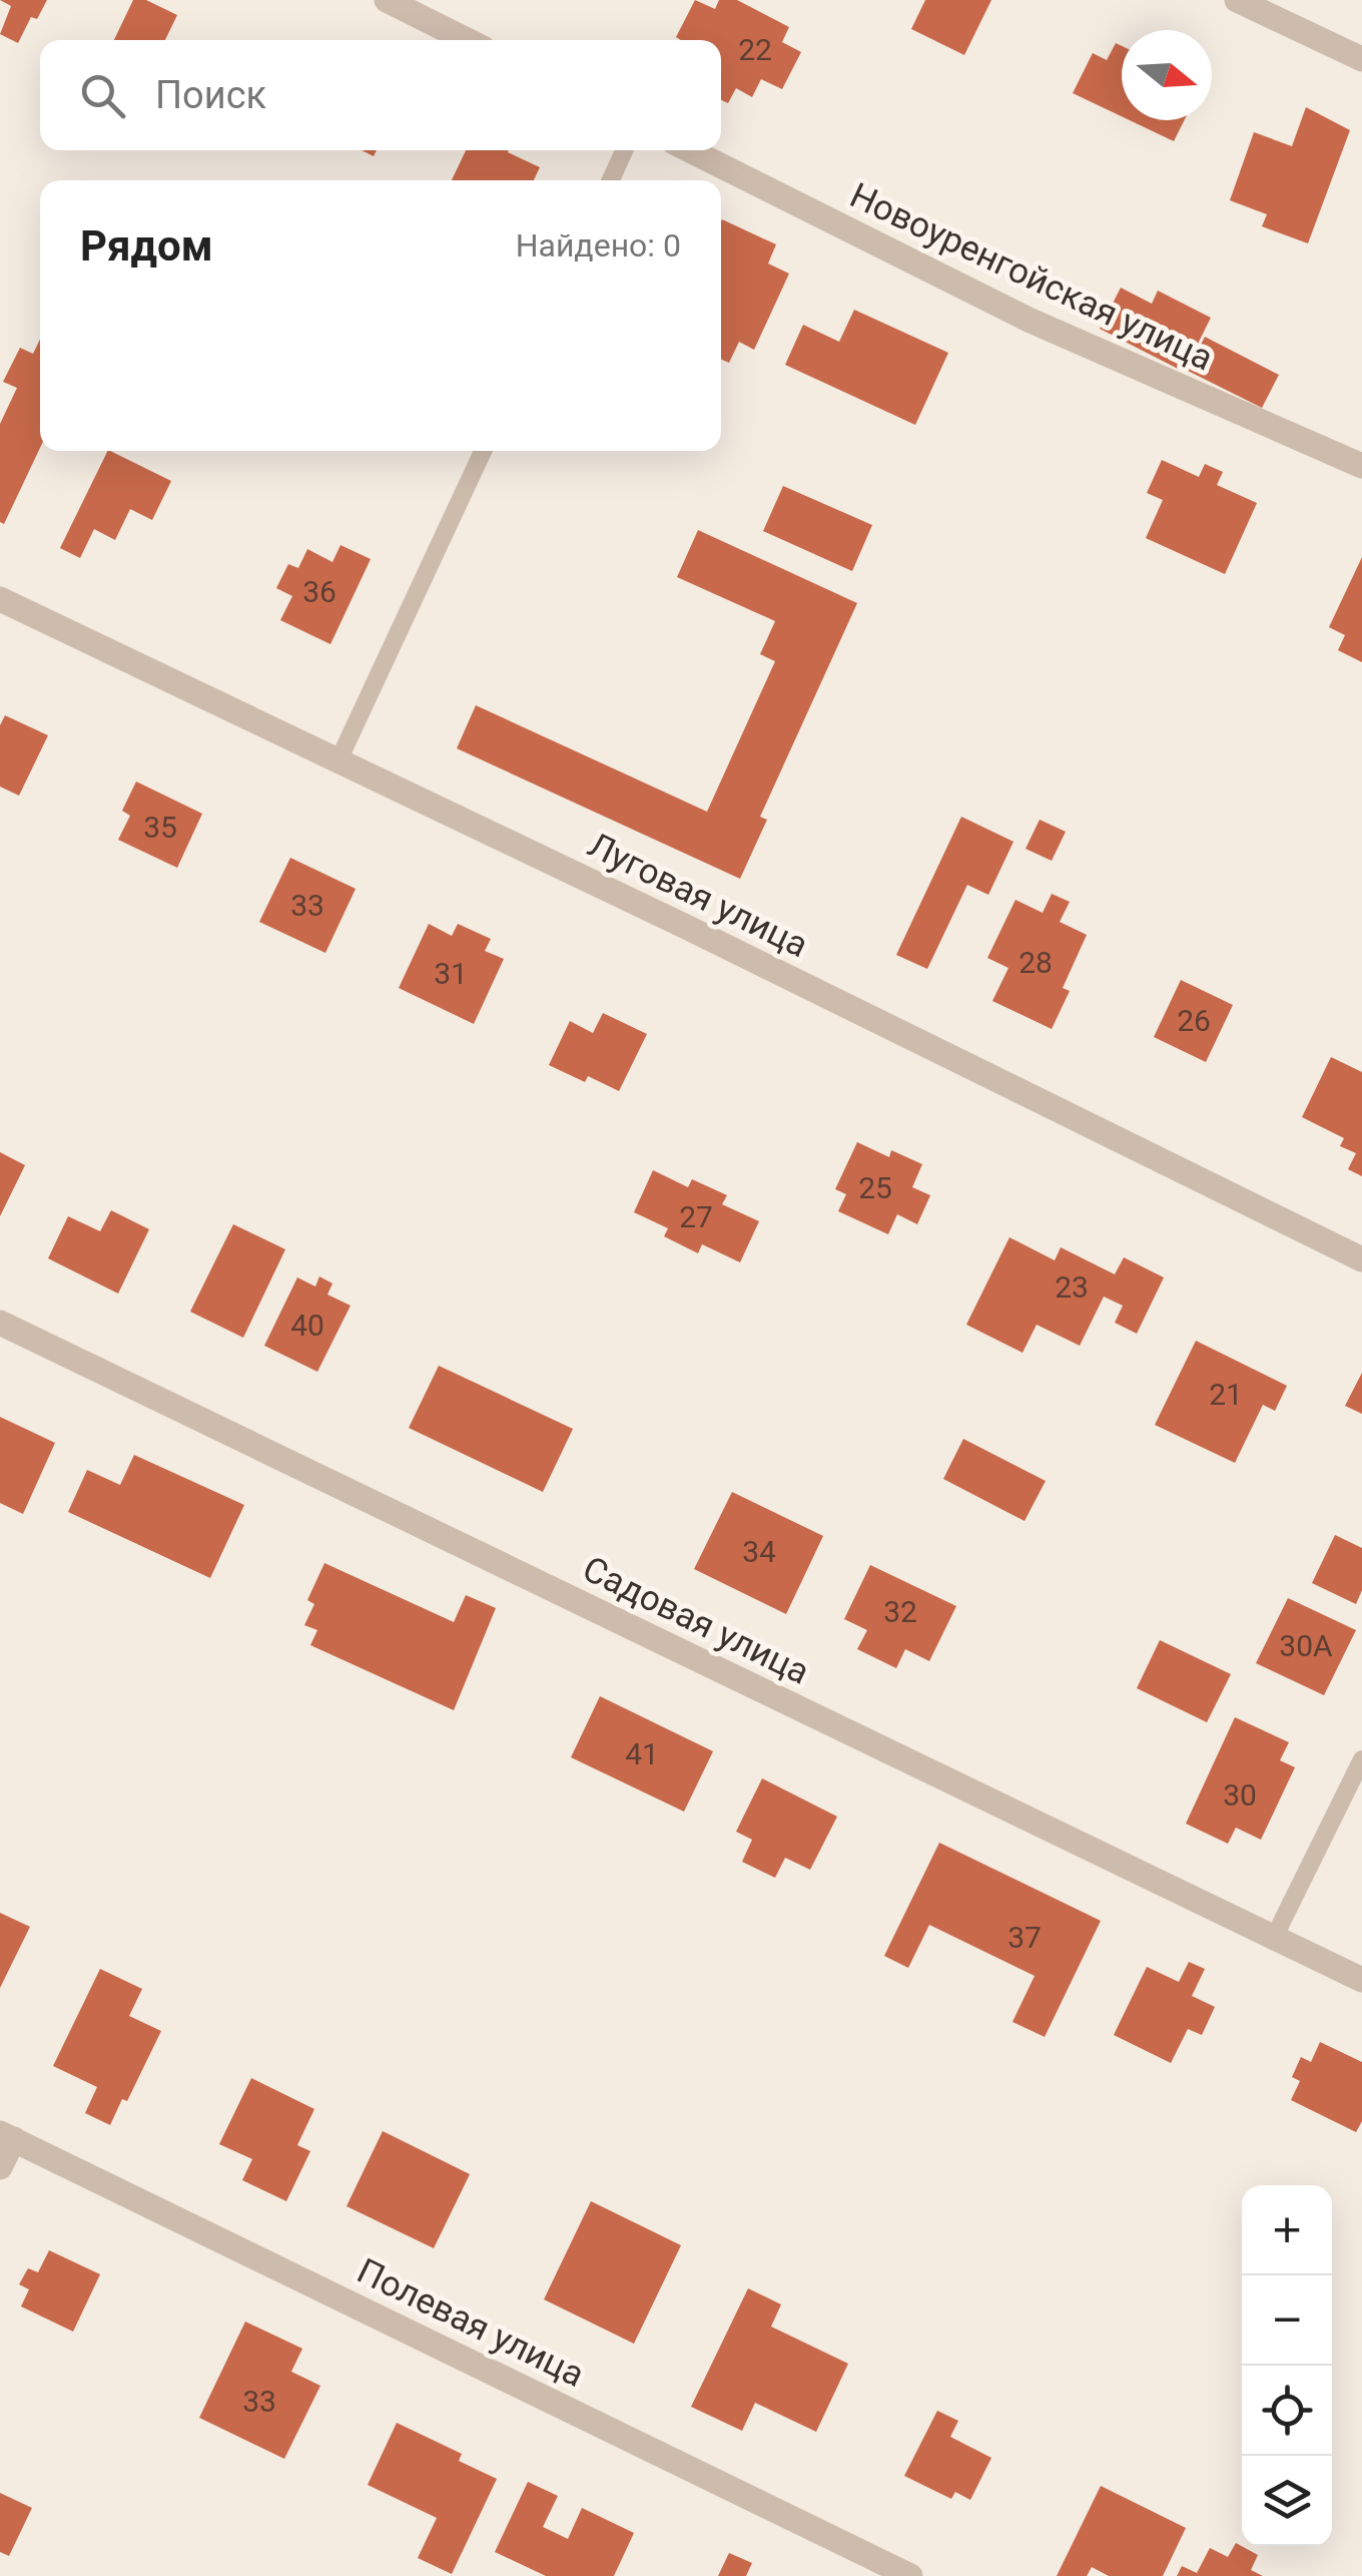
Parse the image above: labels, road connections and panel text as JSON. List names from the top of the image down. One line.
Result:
{"streets":{"street":["Новоуренгойская улица","Луговая улица","Садовая улица","Полевая улица"]},"house_numbers":["22","36","35","33","28","31","26","25","27","23","40","21","34","32","30А","41","30","37","33"],"north":"right","page":{"search":"Поиск","heading":["Рядом","Найдено: 0"],"map_buttons":["+","−"]}}
